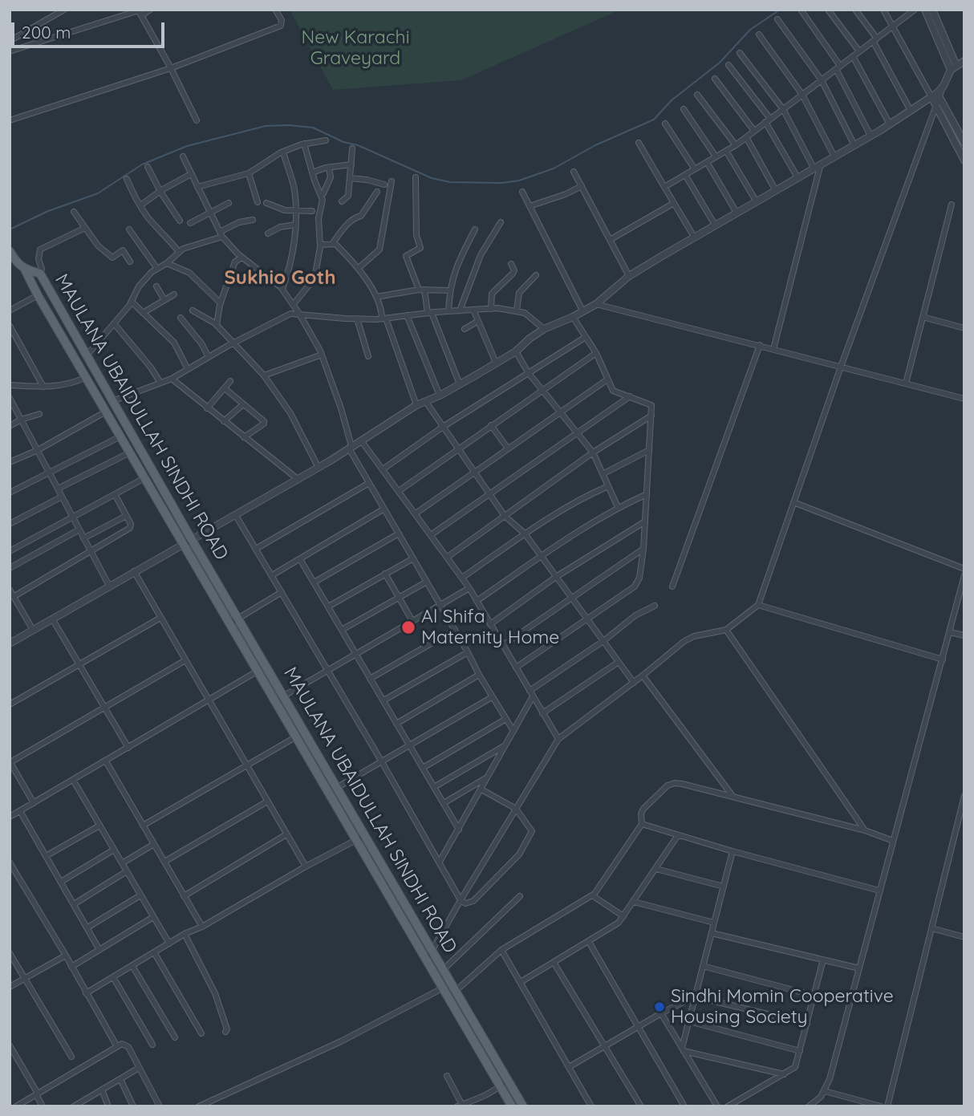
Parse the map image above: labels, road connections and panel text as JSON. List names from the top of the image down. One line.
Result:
{"streets":{"main road":["MAULANA UBAIDULLAH SINDHI ROAD"]},"districts":["Sukhio Goth"],"parks":["New Karachi Graveyard"],"places":["Al Shifa Maternity Home","Sindhi Momin Cooperative Housing Society"],"scale_bar":"200 m"}
